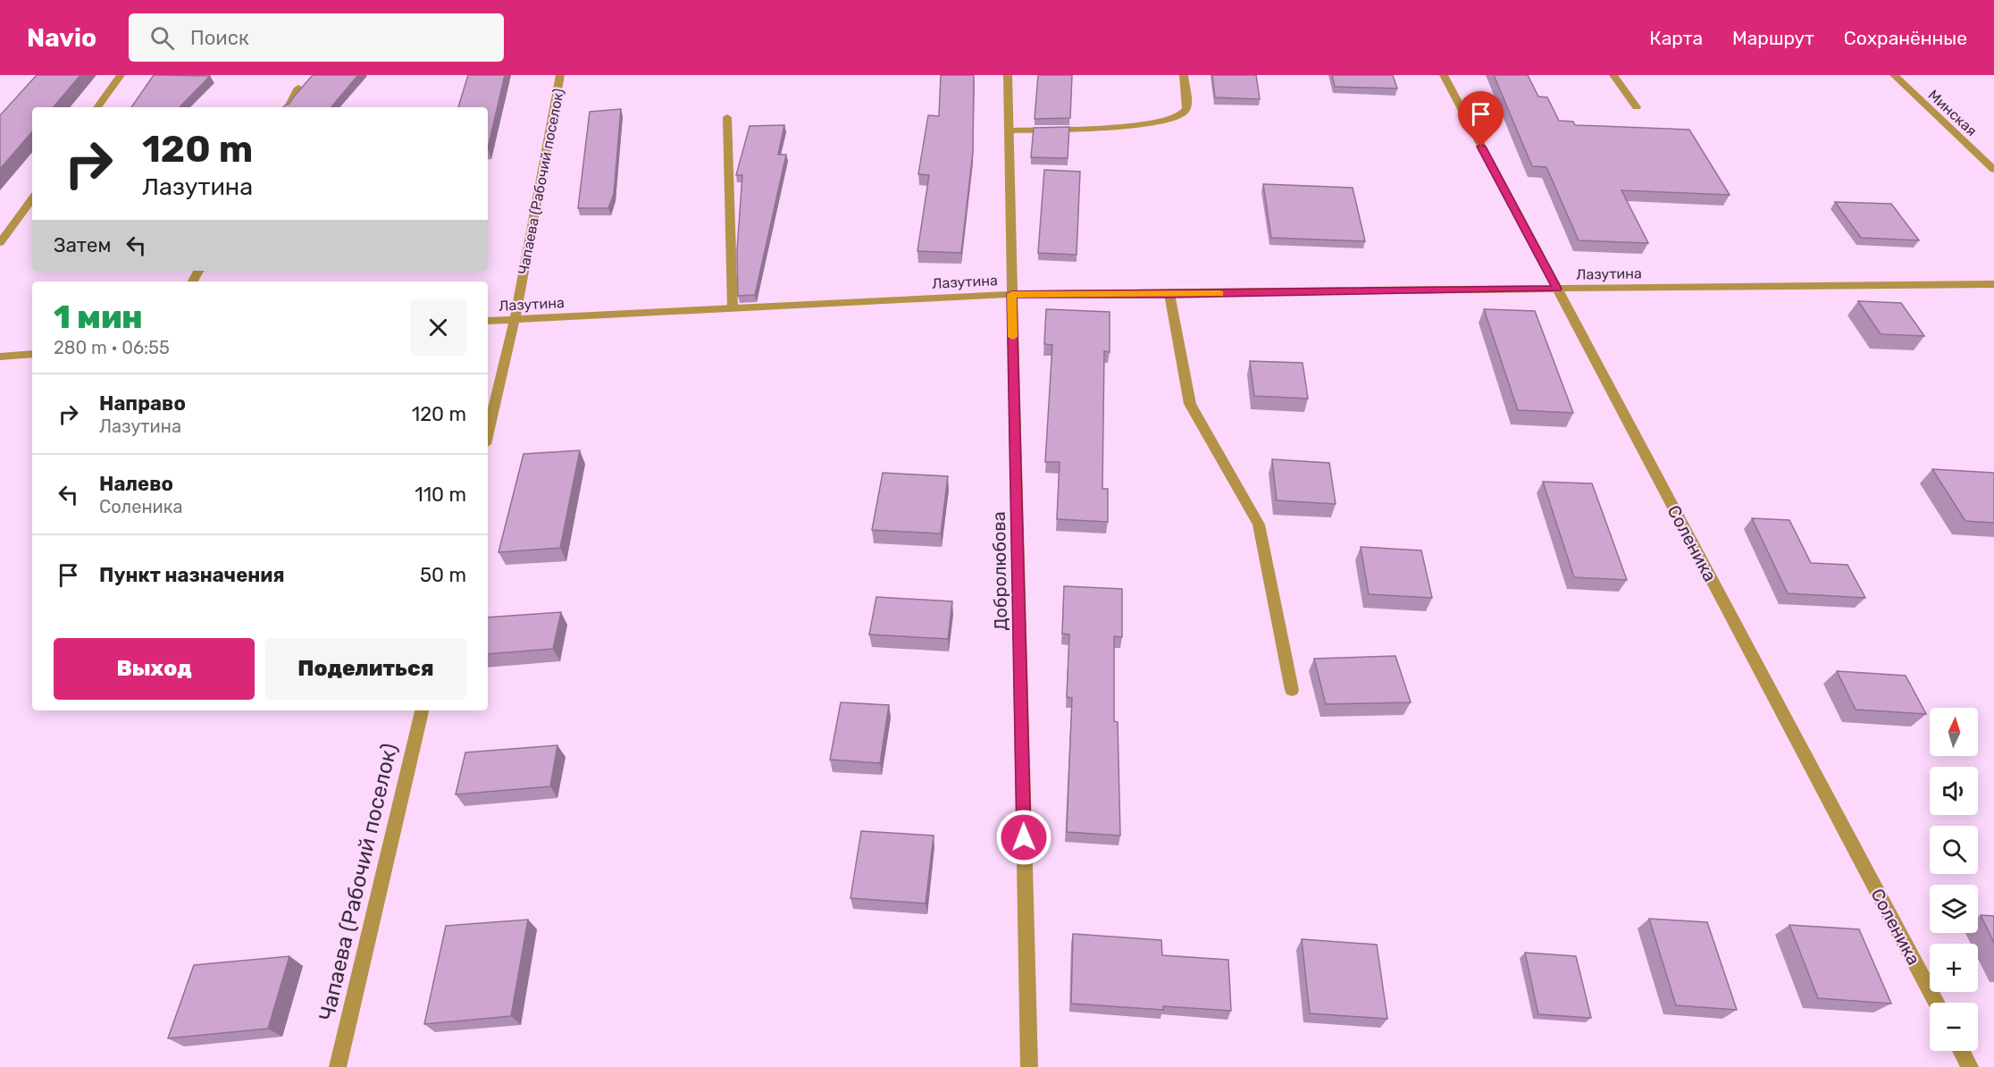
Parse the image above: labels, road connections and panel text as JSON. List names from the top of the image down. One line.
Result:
{"streets":{"street":["Минская","Чапаева (Рабочий поселок)","Лазутина","Соленика","Добролюбова"]},"crossings":[["Чапаева (Рабочий поселок)","Лазутина"],["Лазутина","Соленика"],["Лазутина","Добролюбова"]],"north":"top","page":{"header":"Navio","search":"Поиск","nav":["Карта","Маршрут","Сохранённые"],"turn":["120 m","Лазутина"],"then":"Затем","heading":["1 мин","280 m · 06:55"],"list":[{"name":"Направо","note":"Лазутина","value":"120 m"},{"name":"Налево","note":"Соленика","value":"110 m"},{"name":"Пункт назначения","value":"50 m"}],"buttons":["Выход","Поделиться"],"map_buttons":["+","−"]}}
